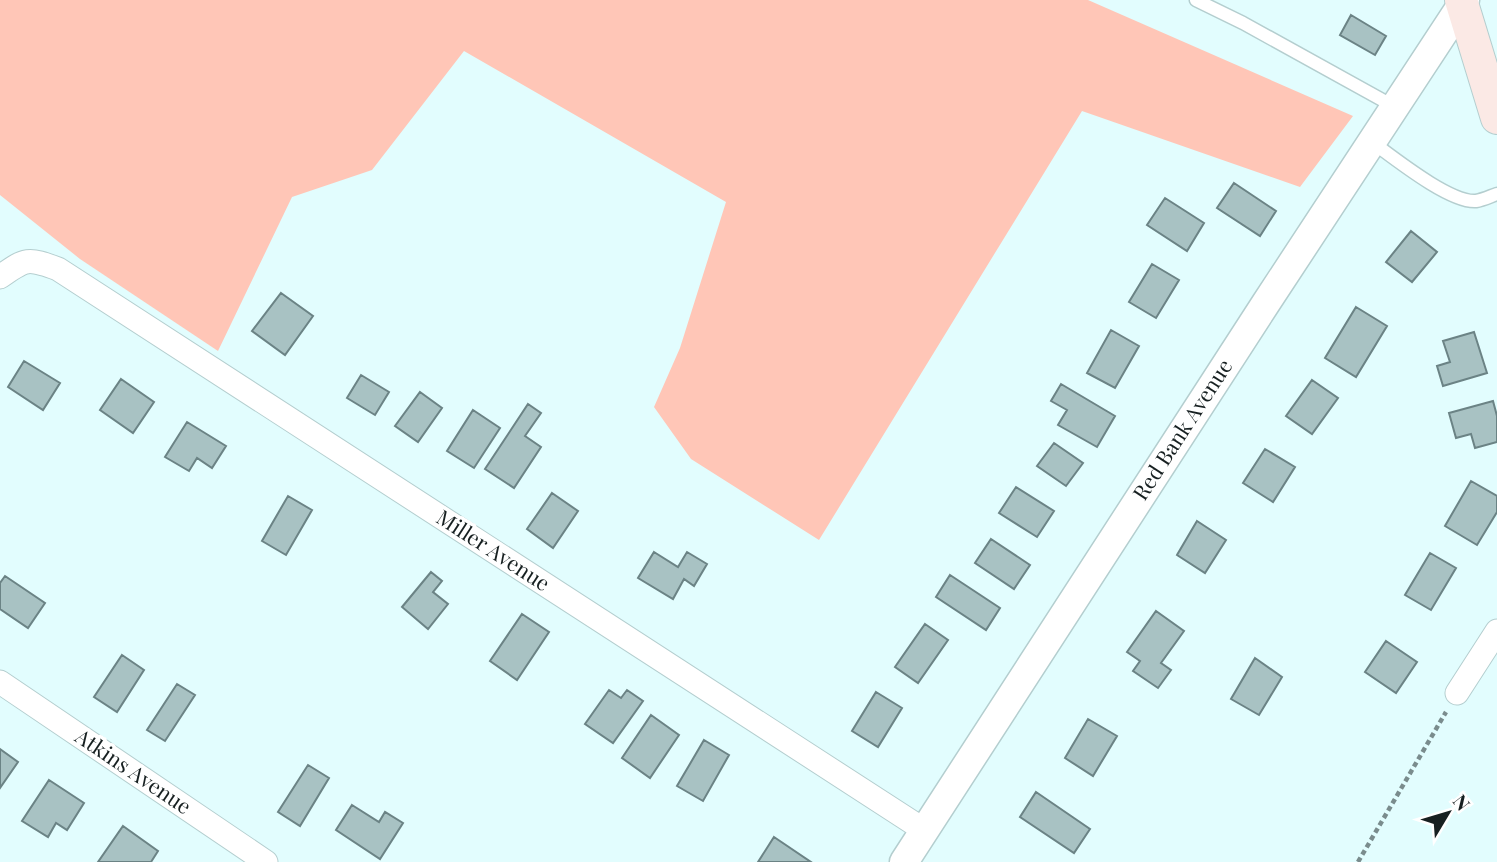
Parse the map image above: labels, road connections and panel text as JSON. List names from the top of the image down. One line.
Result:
{"streets":{"street":["Red Bank Avenue","Miller Avenue","Atkins Avenue"]},"crossings":[["Red Bank Avenue","Miller Avenue"]],"north":"top right"}
